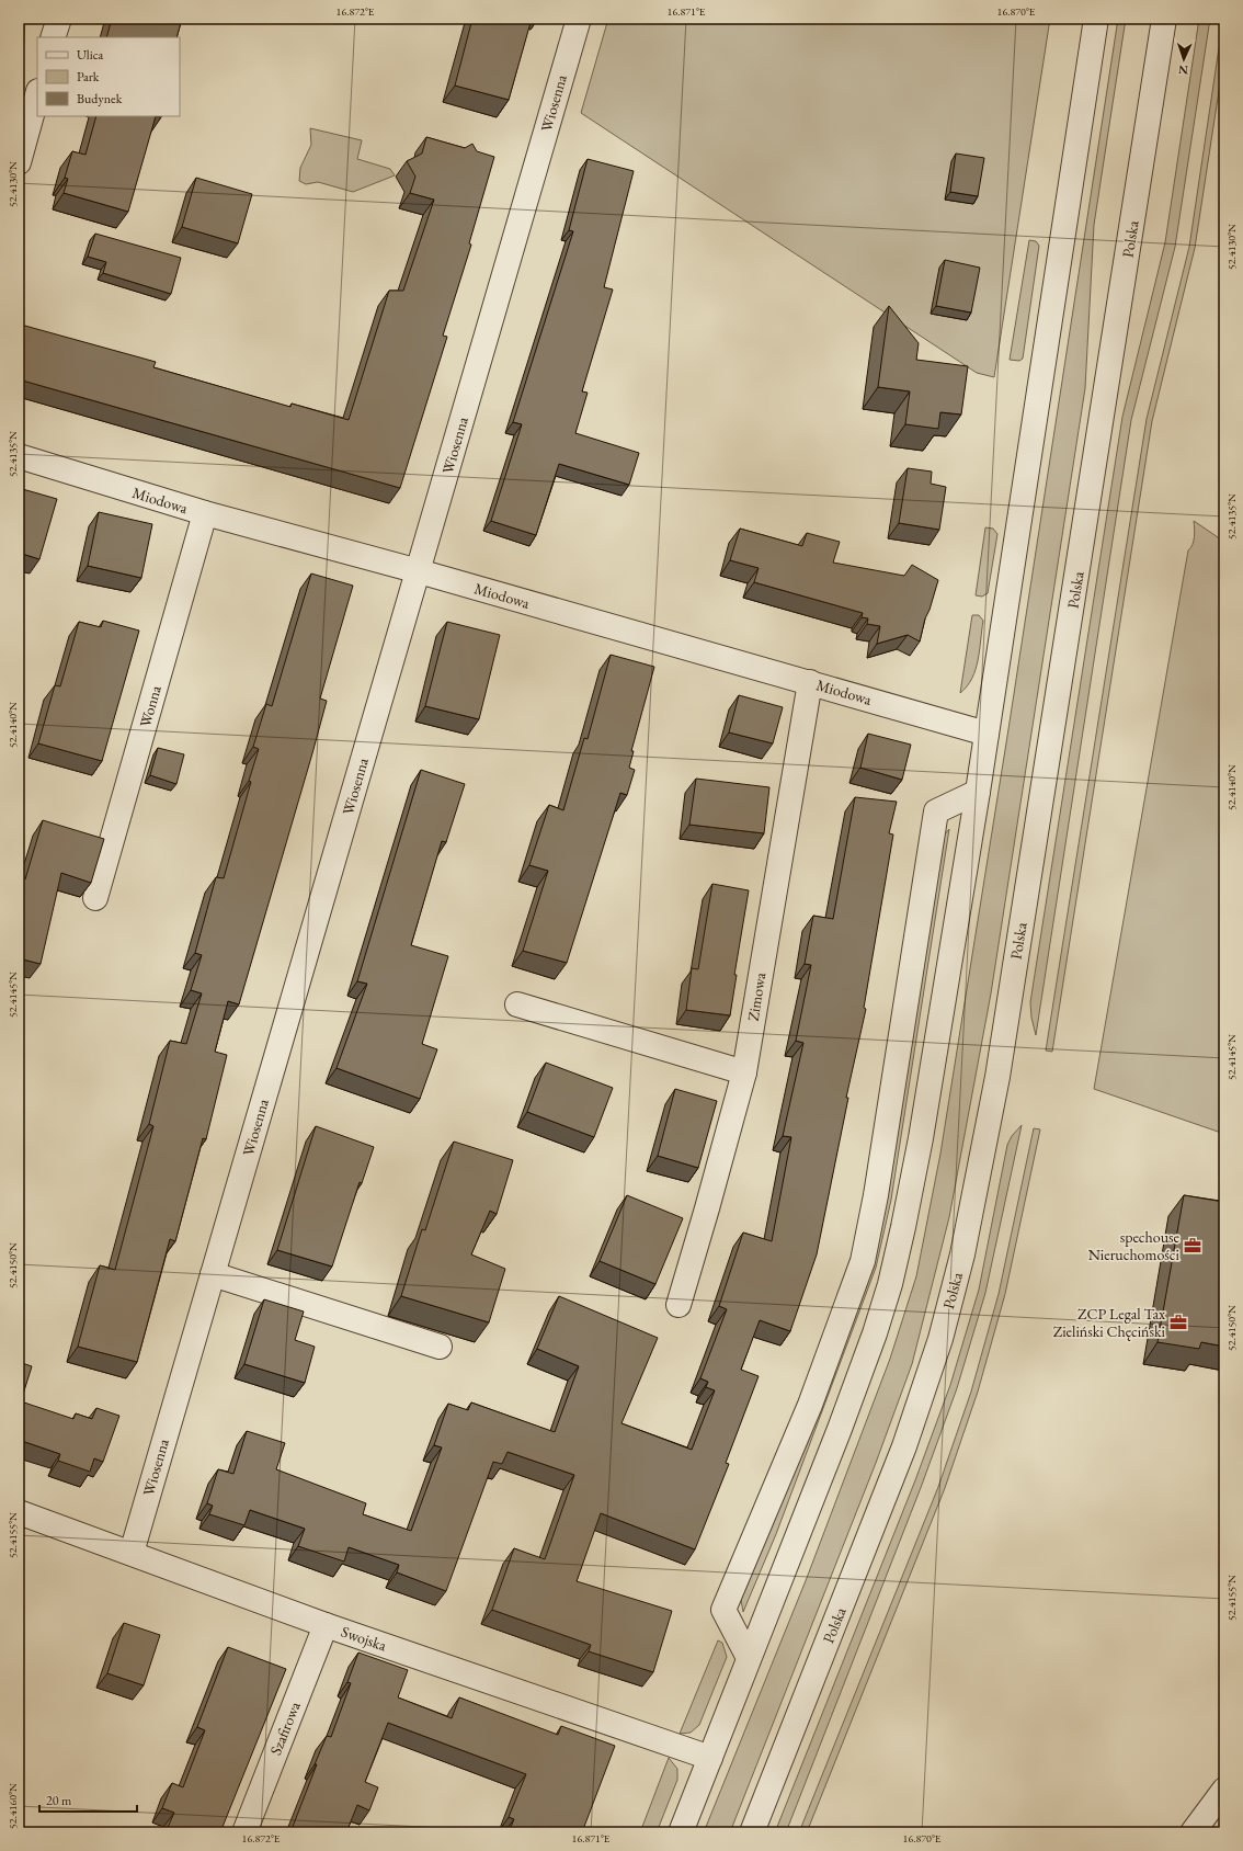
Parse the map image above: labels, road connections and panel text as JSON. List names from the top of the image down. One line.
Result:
{"streets":{"street":["Wiosenna","Polska","Miodowa","Wonna","Zimowa","Swojska","Szafirowa"]},"crossings":[["Wiosenna","Miodowa"],["Wiosenna","Swojska"],["Miodowa","Wonna"],["Miodowa","Zimowa"],["Swojska","Szafirowa"]],"places":{"office":["spechouse Nieruchomości","ZCP Legal Tax Zieliński Chęciński"]},"legend":["Ulica","Park","Budynek"],"scale_bar":"20 m","north":"bottom","coordinates":["16.872°E","16.871°E","16.870°E","52.4130°N","52.4135°N","52.4140°N","52.4145°N","52.4150°N","52.4155°N","52.4160°N"]}
